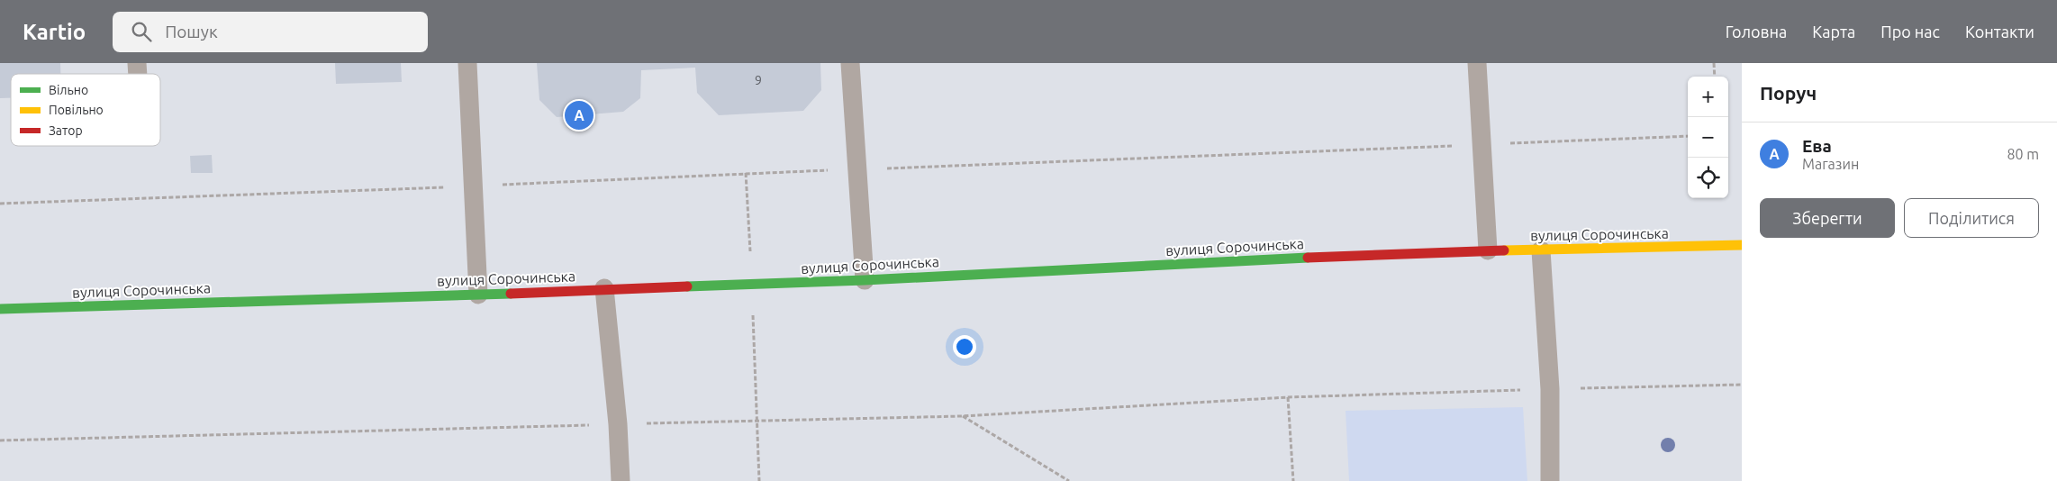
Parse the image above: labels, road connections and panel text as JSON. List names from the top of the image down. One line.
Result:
{"streets":{"main road":["вулиця Сорочинська"]},"house_numbers":["9"],"legend":["Вільно","Повільно","Затор"],"page":{"header":"Kartio","search":"Пошук","nav":["Головна","Карта","Про нас","Контакти"],"heading":"Поруч","map_buttons":["+","−"],"pins":"A","list":[{"mark":"A","name":"Ева","note":"Магазин","value":"80 m"}],"buttons":["Зберегти","Поділитися"]}}
